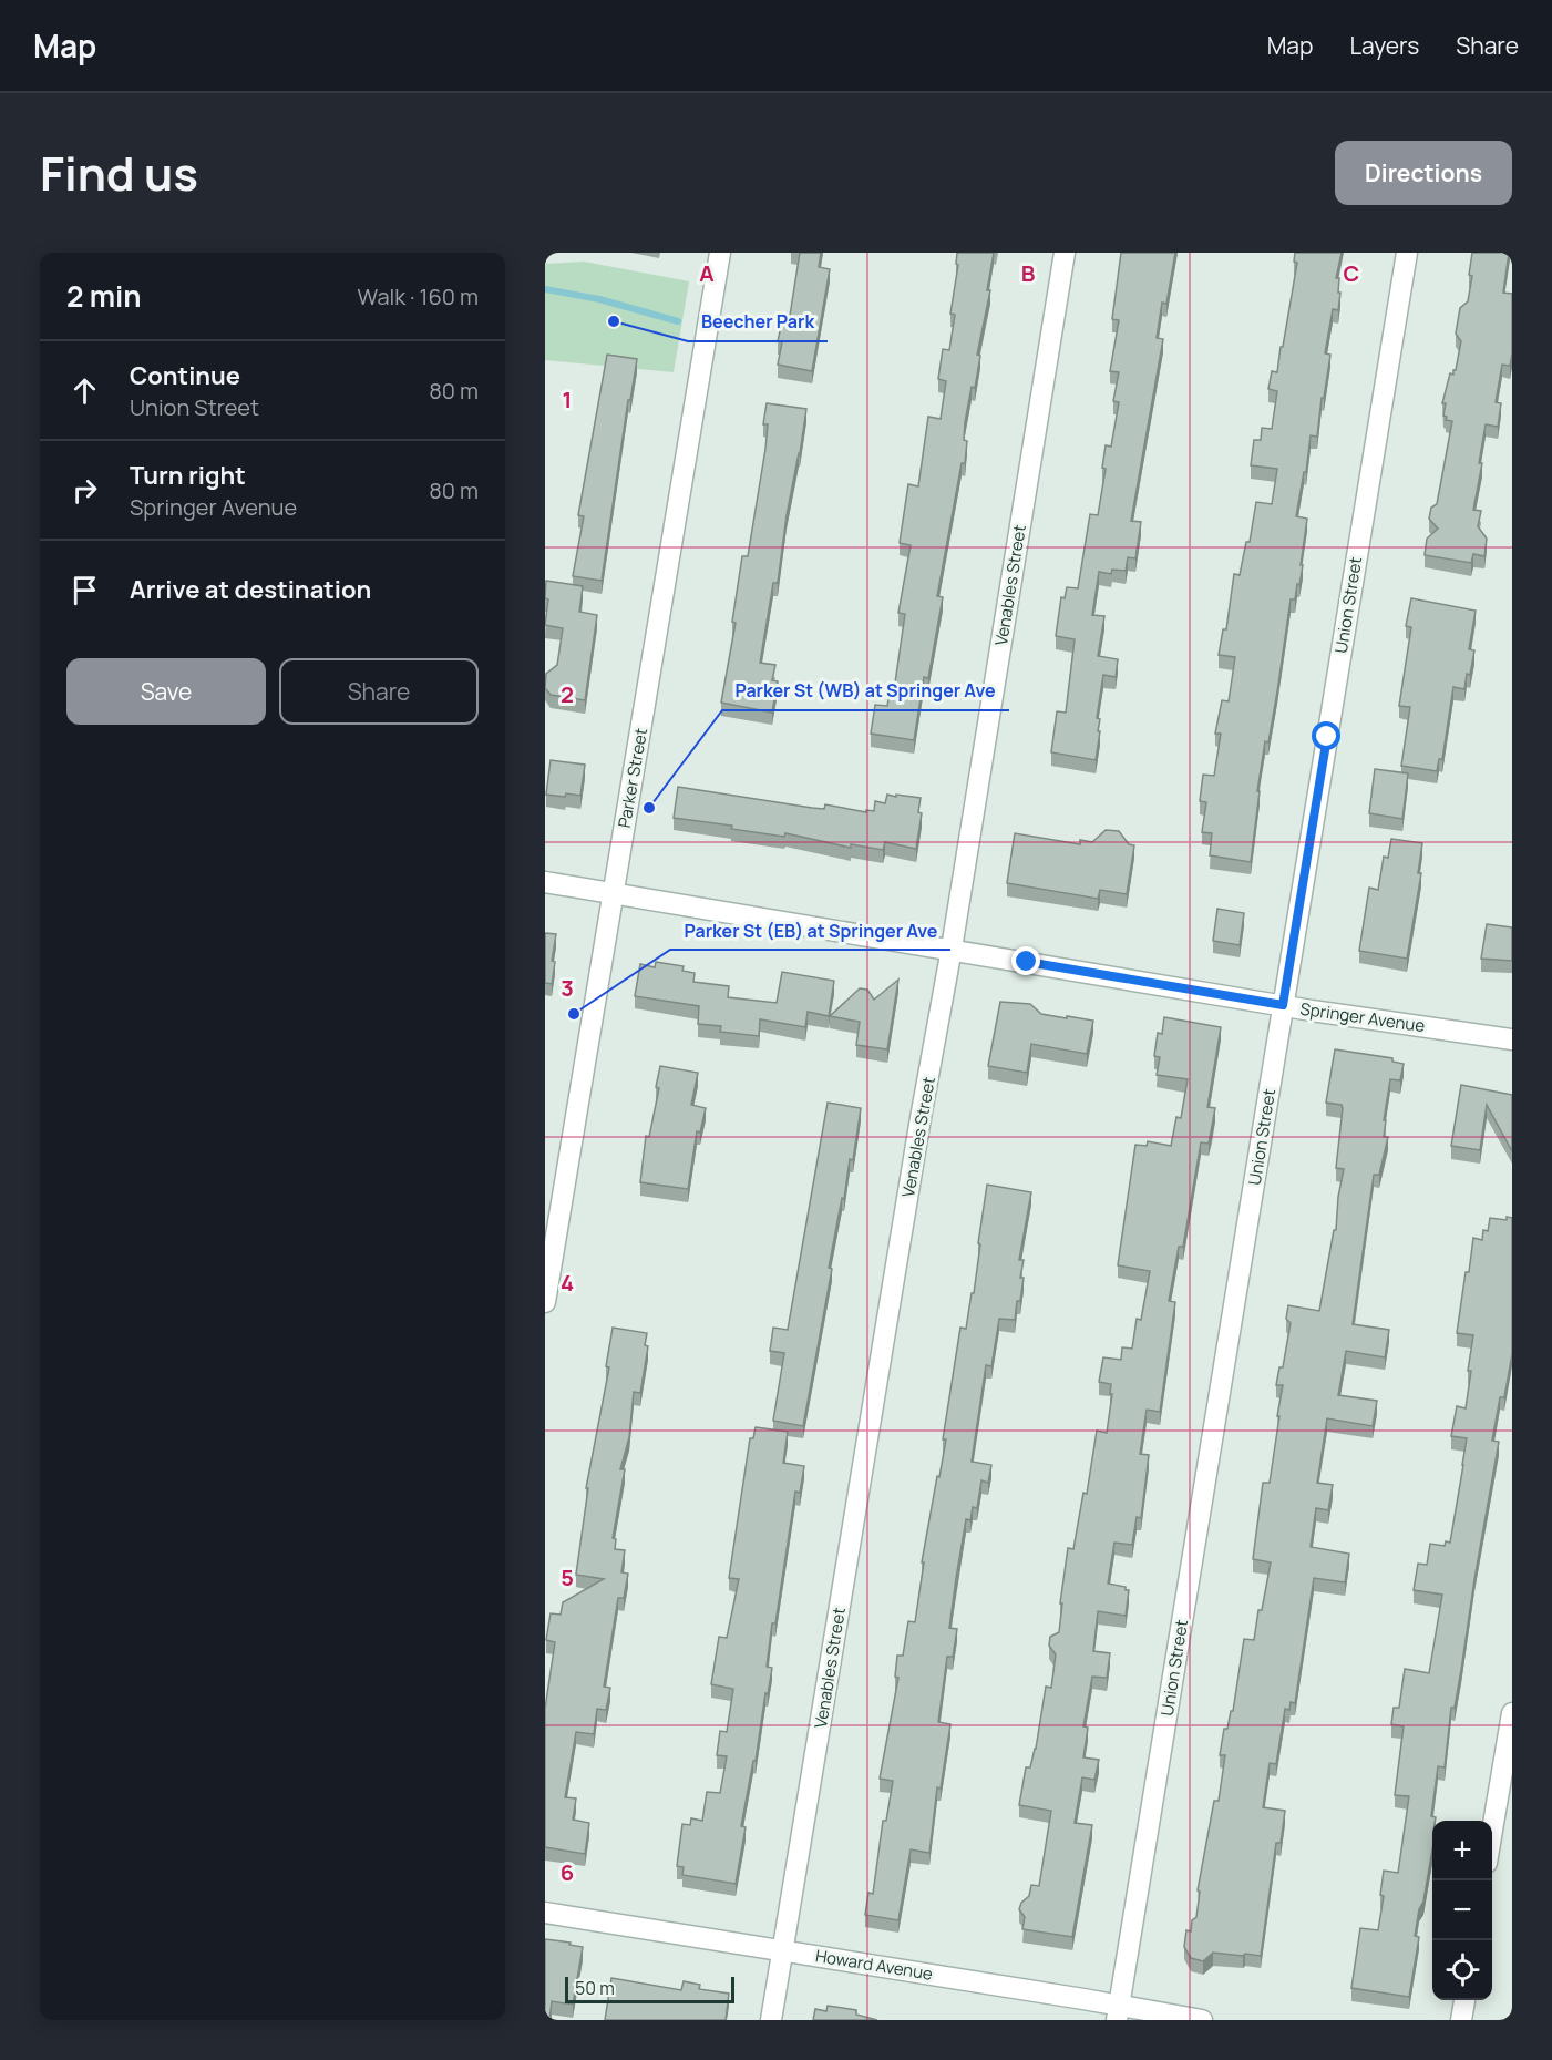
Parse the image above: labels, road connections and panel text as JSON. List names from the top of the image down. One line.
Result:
{"streets":{"street":["Venables Street","Union Street","Parker Street","Springer Avenue","Howard Avenue"]},"crossings":[["Venables Street","Springer Avenue"],["Venables Street","Howard Avenue"],["Union Street","Springer Avenue"],["Union Street","Howard Avenue"],["Parker Street","Springer Avenue"]],"places":["Beecher Park","Parker St (WB) at Springer Ave","Parker St (EB) at Springer Ave"],"scale_bar":"50 m","page":{"header":"Map","nav":["Map","Layers","Share"],"title":"Find us","buttons":["Directions",["Save","Share"]],"heading":["2 min","Walk · 160 m"],"list":[["Continue","Union Street","80 m"],["Turn right","Springer Avenue","80 m"],"Arrive at destination"],"map_buttons":["+","−"],"scale":"50 m"},"grid":{"columns":["A","B","C"],"rows":["1","2","3","4","5","6"]}}
